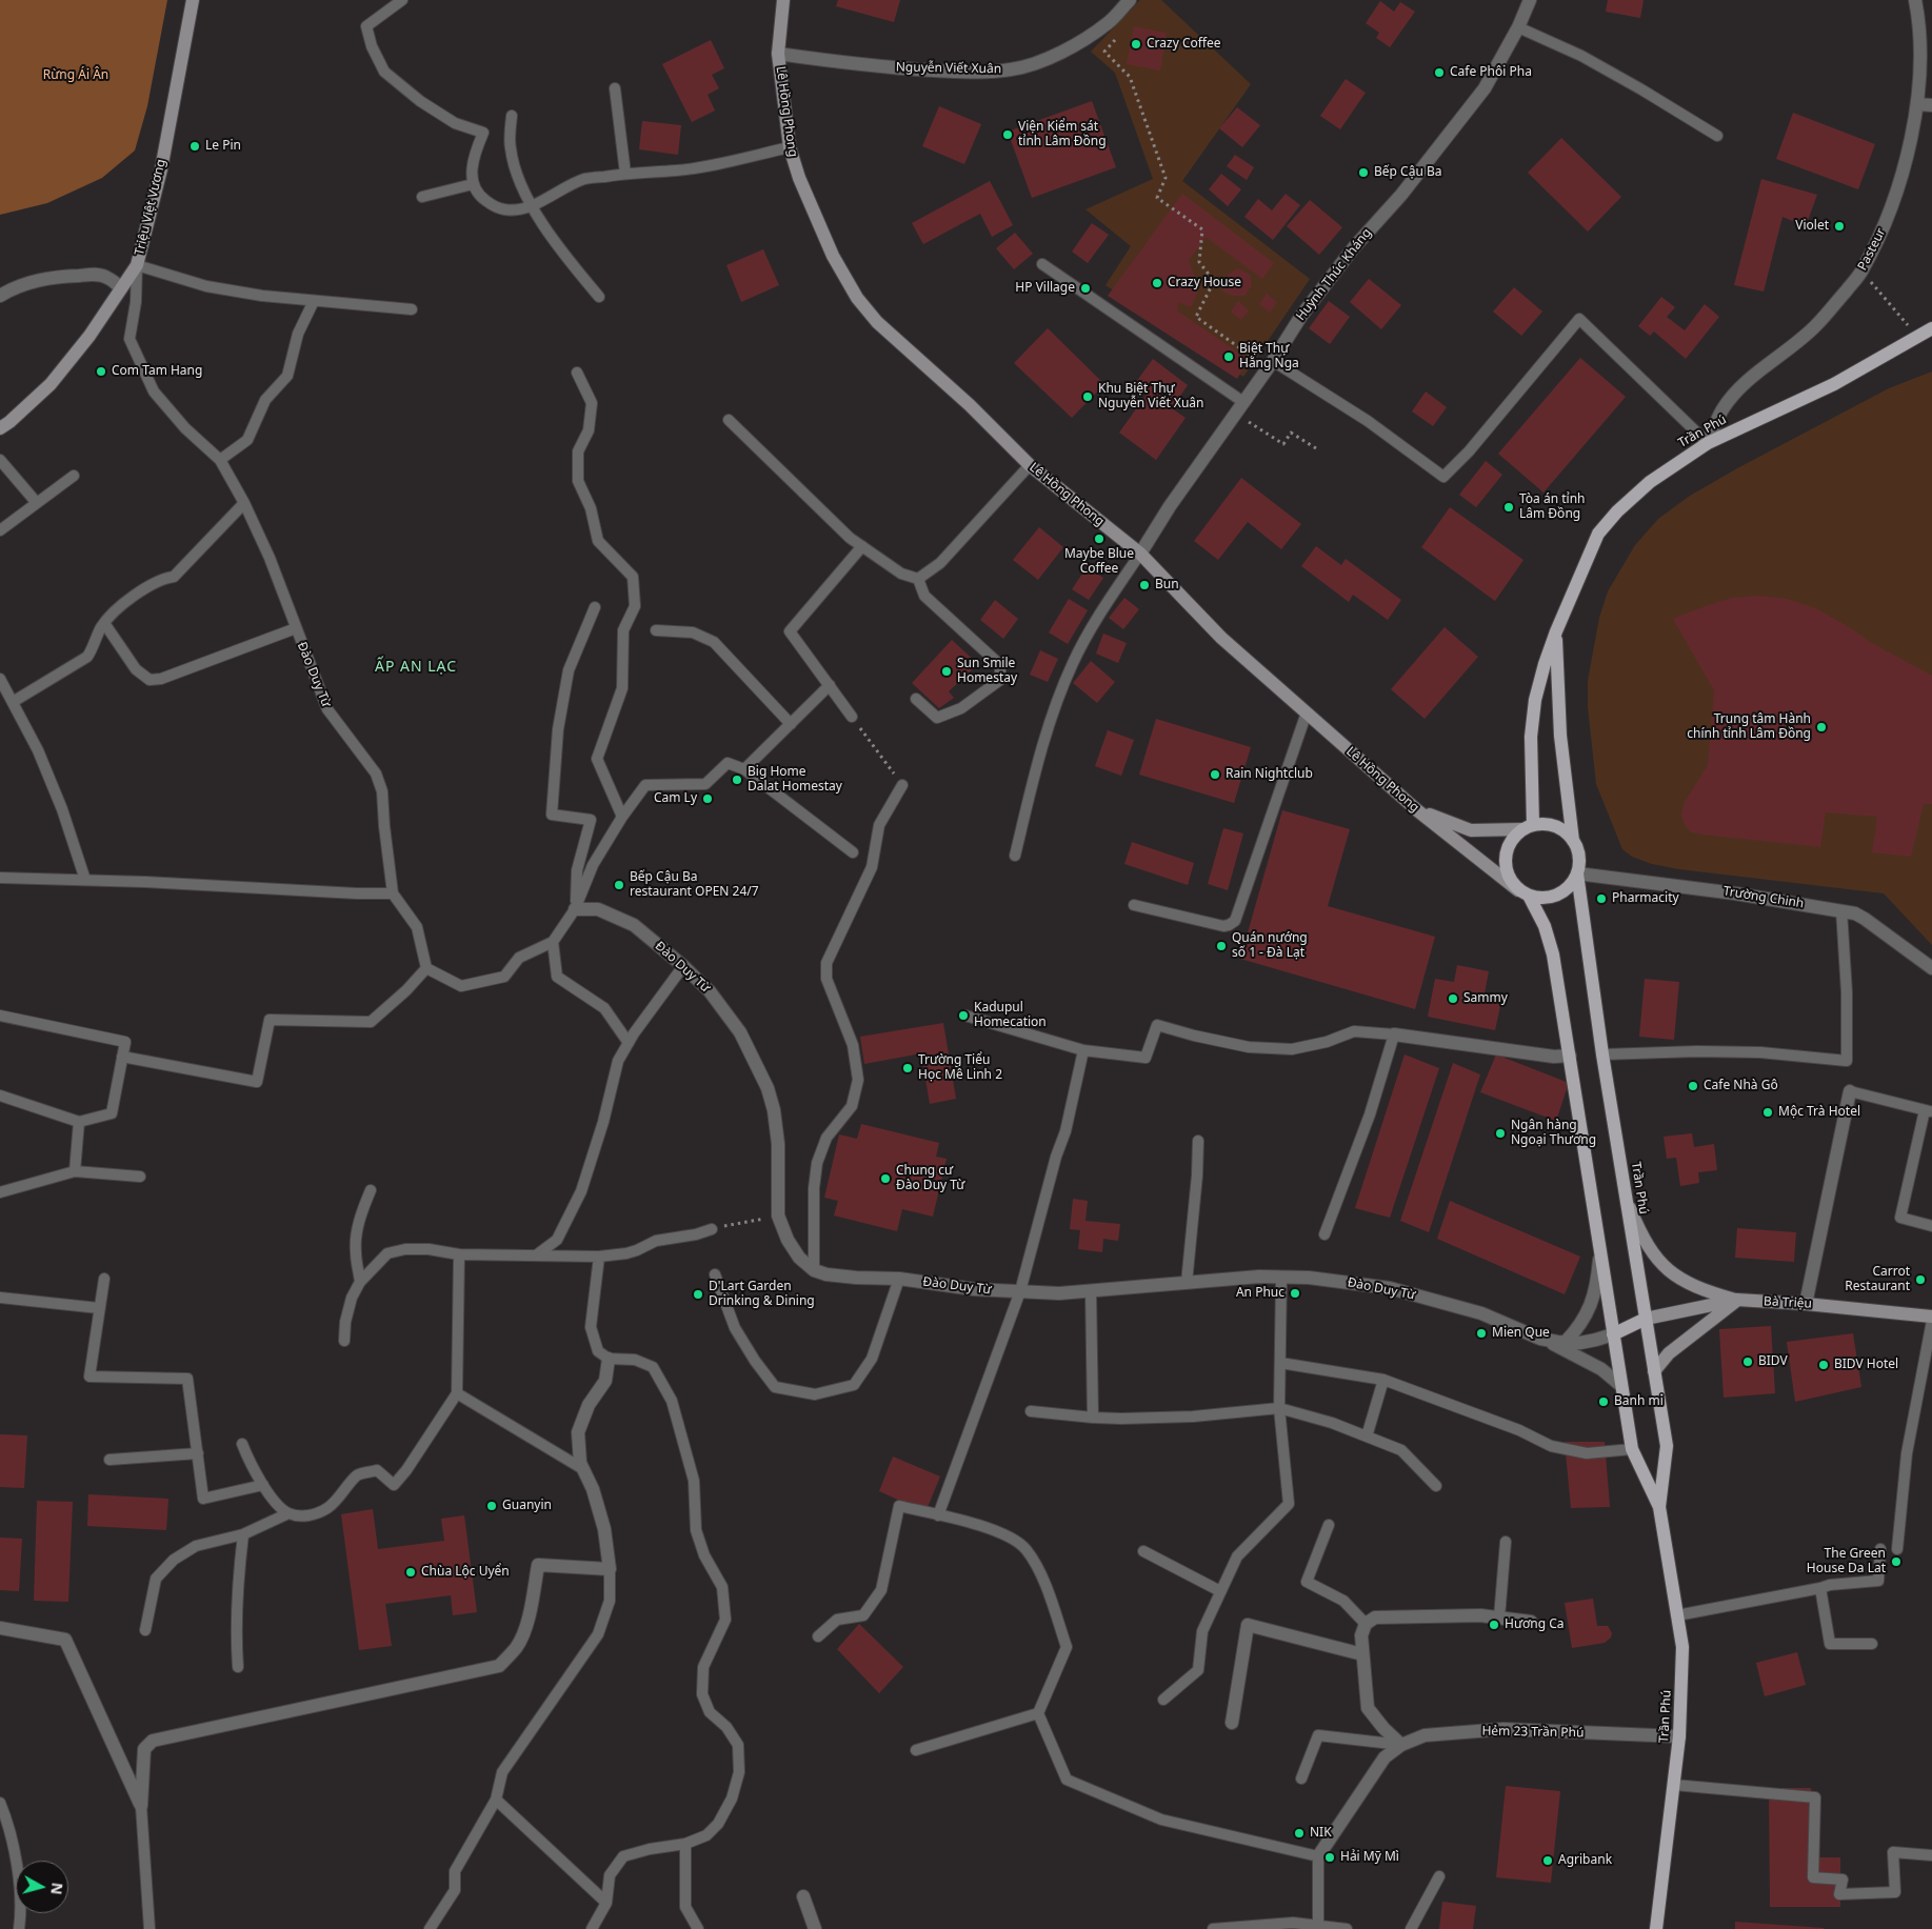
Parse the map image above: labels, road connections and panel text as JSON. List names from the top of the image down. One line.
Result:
{"streets":{"main road":["Trần Phú"],"street":["Nguyễn Viết Xuân","Lê Hồng Phong","Triệu Việt Vương","Pasteur","Huỳnh Thúc Kháng","Đào Duy Từ","Trường Chinh","Bà Triệu","Hẻm 23 Trần Phú"]},"crossings":[["Nguyễn Viết Xuân","Lê Hồng Phong"],["Lê Hồng Phong","Huỳnh Thúc Kháng"],["Lê Hồng Phong","Trần Phú"],["Lê Hồng Phong","Trường Chinh"],["Triệu Việt Vương","Đào Duy Từ"],["Pasteur","Trần Phú"],["Trần Phú","Đào Duy Từ"],["Trần Phú","Trường Chinh"],["Trần Phú","Bà Triệu"],["Trần Phú","Hẻm 23 Trần Phú"]],"districts":["ẤP AN LẠC"],"parks":["Rừng Ái Ân"],"places":["Crazy Coffee","Cafe Phôi Pha","Viện Kiểm sát tỉnh Lâm Đồng","Le Pin","Bếp Cậu Ba","Violet","Crazy House","HP Village","Biệt Thự Hằng Nga","Com Tam Hang","Khu Biệt Thự Nguyễn Viết Xuân","Tòa án tỉnh Lâm Đồng","Maybe Blue Coffee","Bun","Sun Smile Homestay","Trung tâm Hành chính tỉnh Lâm Đồng","Rain Nightclub","Big Home Dalat Homestay","Cam Ly","Bếp Cậu Ba restaurant OPEN 24/7","Pharmacity","Quán nướng số 1 - Đà Lạt","Sammy","Kadupul Homecation","Trường Tiểu Học Mê Linh 2","Cafe Nhà Gô","Mộc Trà Hotel","Ngân hàng Ngoại Thương","Chung cư Đào Duy Từ","Carrot Restaurant","An Phuc","D'Lart Garden Drinking & Dining","Mien Que","BIDV","BIDV Hotel","Banh mi","Guanyin","The Green House Da Lat","Chùa Lộc Uyển","Hương Ca","NIK","Hải Mỹ Mì","Agribank"],"north":"right"}
